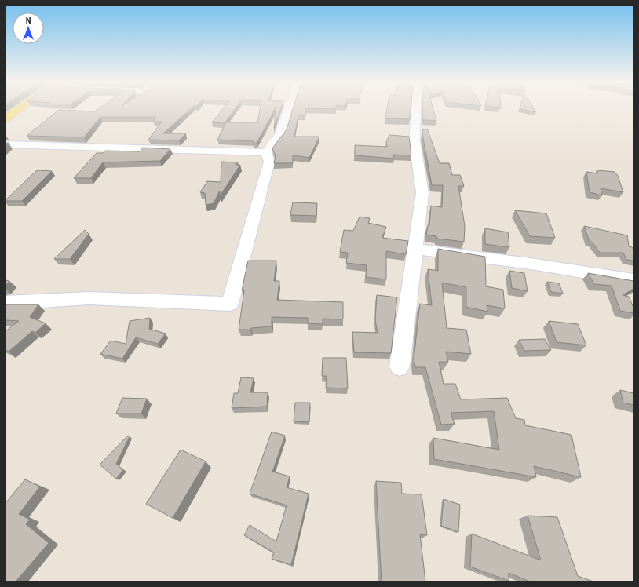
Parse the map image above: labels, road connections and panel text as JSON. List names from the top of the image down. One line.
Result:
{"north":"top"}
